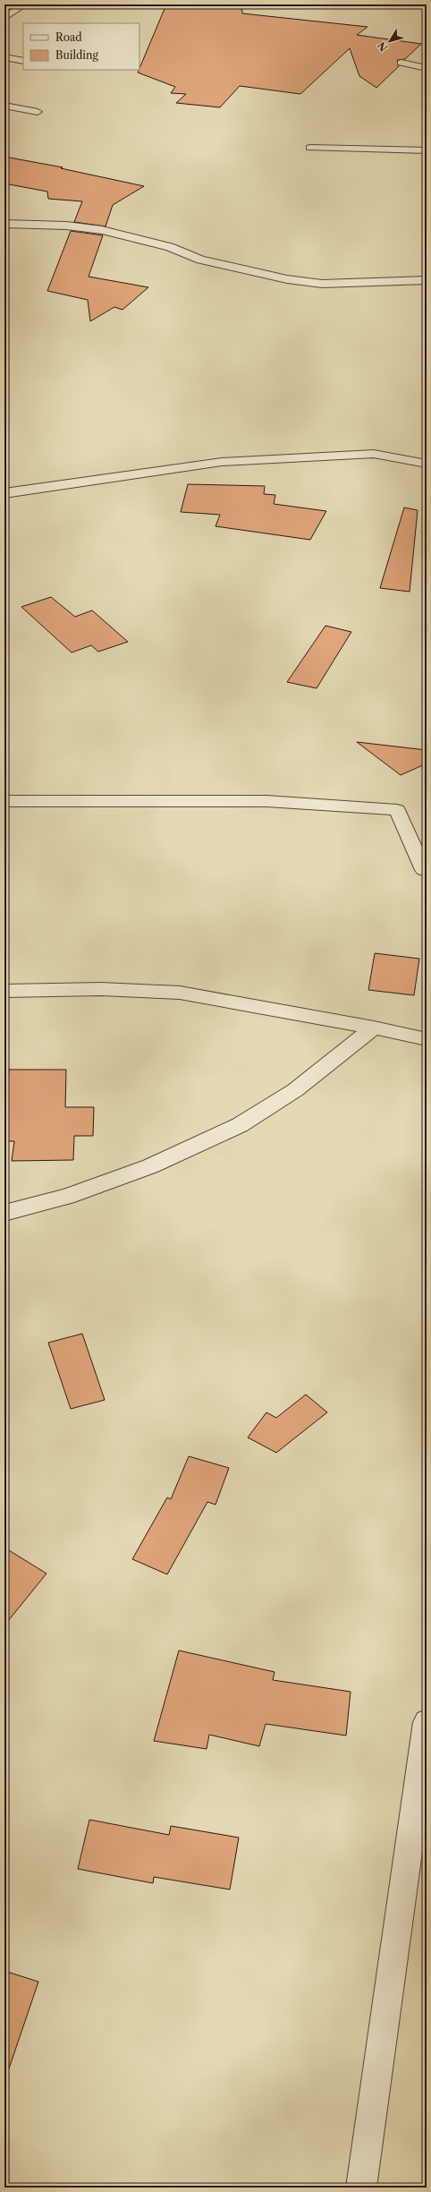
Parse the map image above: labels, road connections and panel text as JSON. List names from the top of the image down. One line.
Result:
{"legend":["Road","Building"],"north":"bottom left"}
